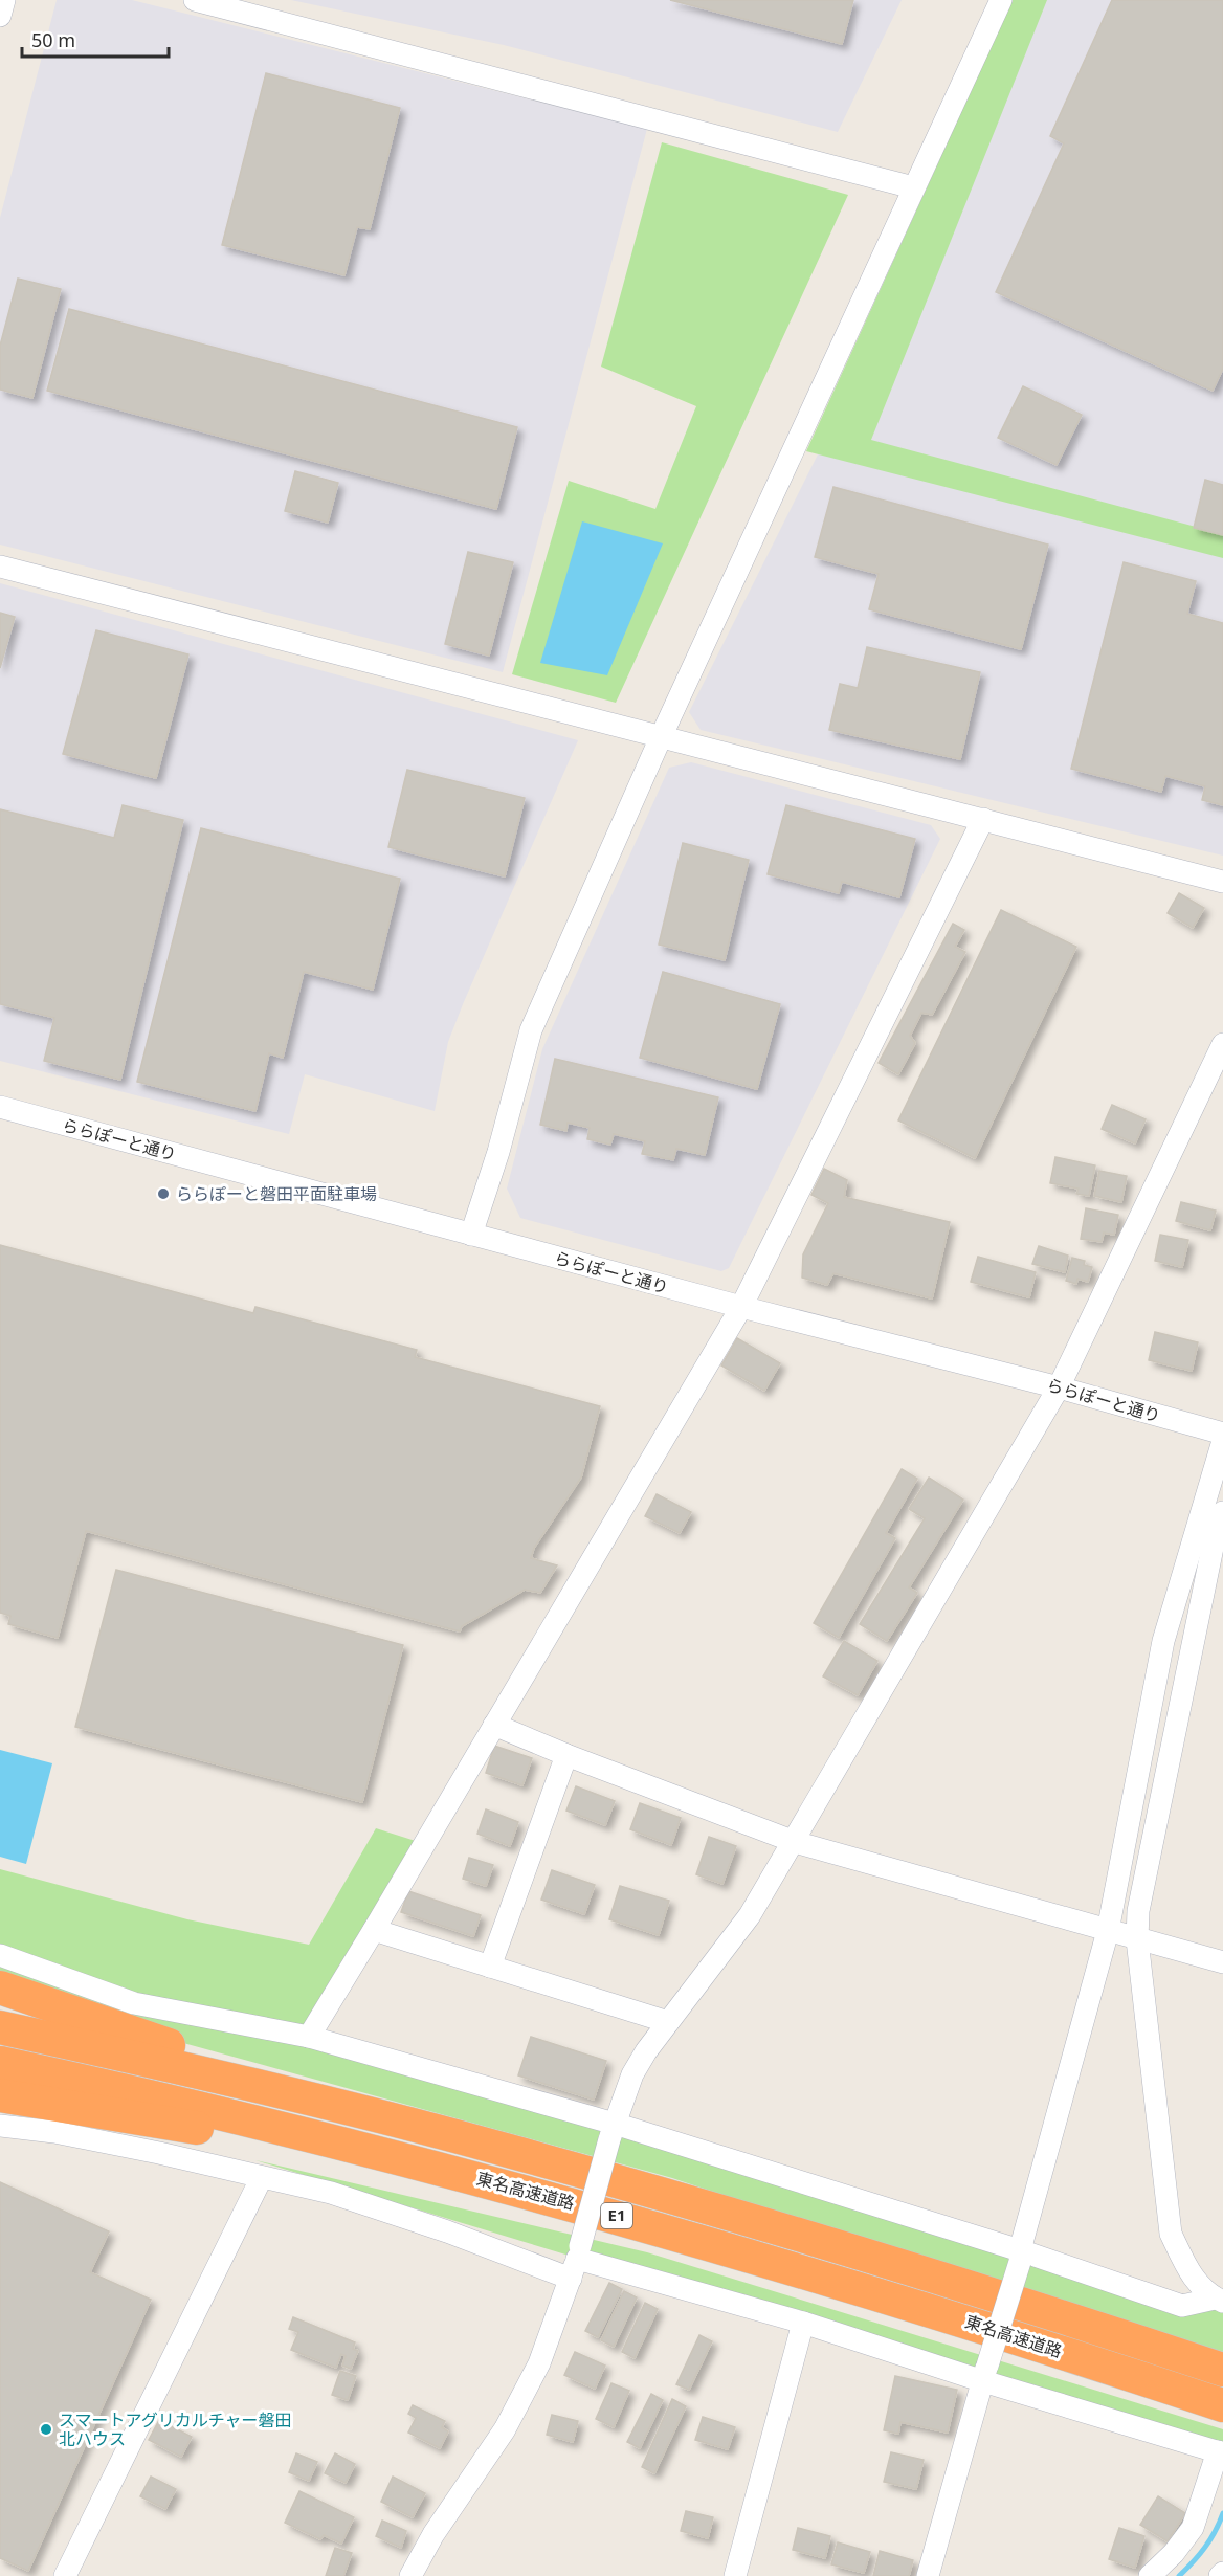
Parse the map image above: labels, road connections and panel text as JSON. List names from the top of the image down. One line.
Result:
{"streets":{"highway":["東名高速道路","E1"],"street":["ららぽーと通り"]},"places":["ららぽーと磐田平面駐車場","スマートアグリカルチャー磐田 北ハウス"],"scale_bar":"50 m"}
